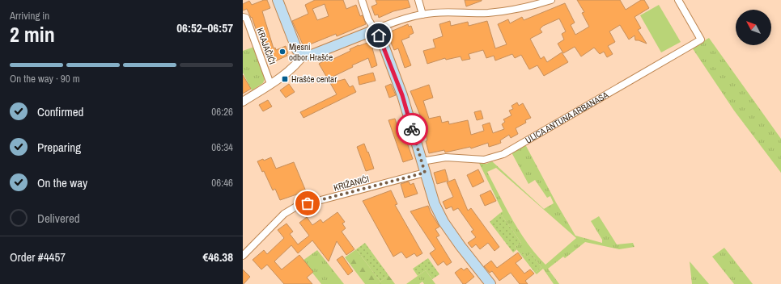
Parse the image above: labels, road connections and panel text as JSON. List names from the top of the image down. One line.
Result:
{"streets":{"street":["KRAJAČIĆI","ULICA ANTUNA ARBANASA","KRIŽANIĆI"]},"places":{"other":["Mjesni odbor Hrašće"],"transit":["Hrašće centar"]},"north":"top left","page":{"heading":["2 min","Arriving in","06:52–06:57"],"panel":["Order #4457","€46.38"],"bar":"On the way · 90 m","list":[["Confirmed","06:26"],["Preparing","06:34"],["On the way","06:46"],"Delivered"]}}
